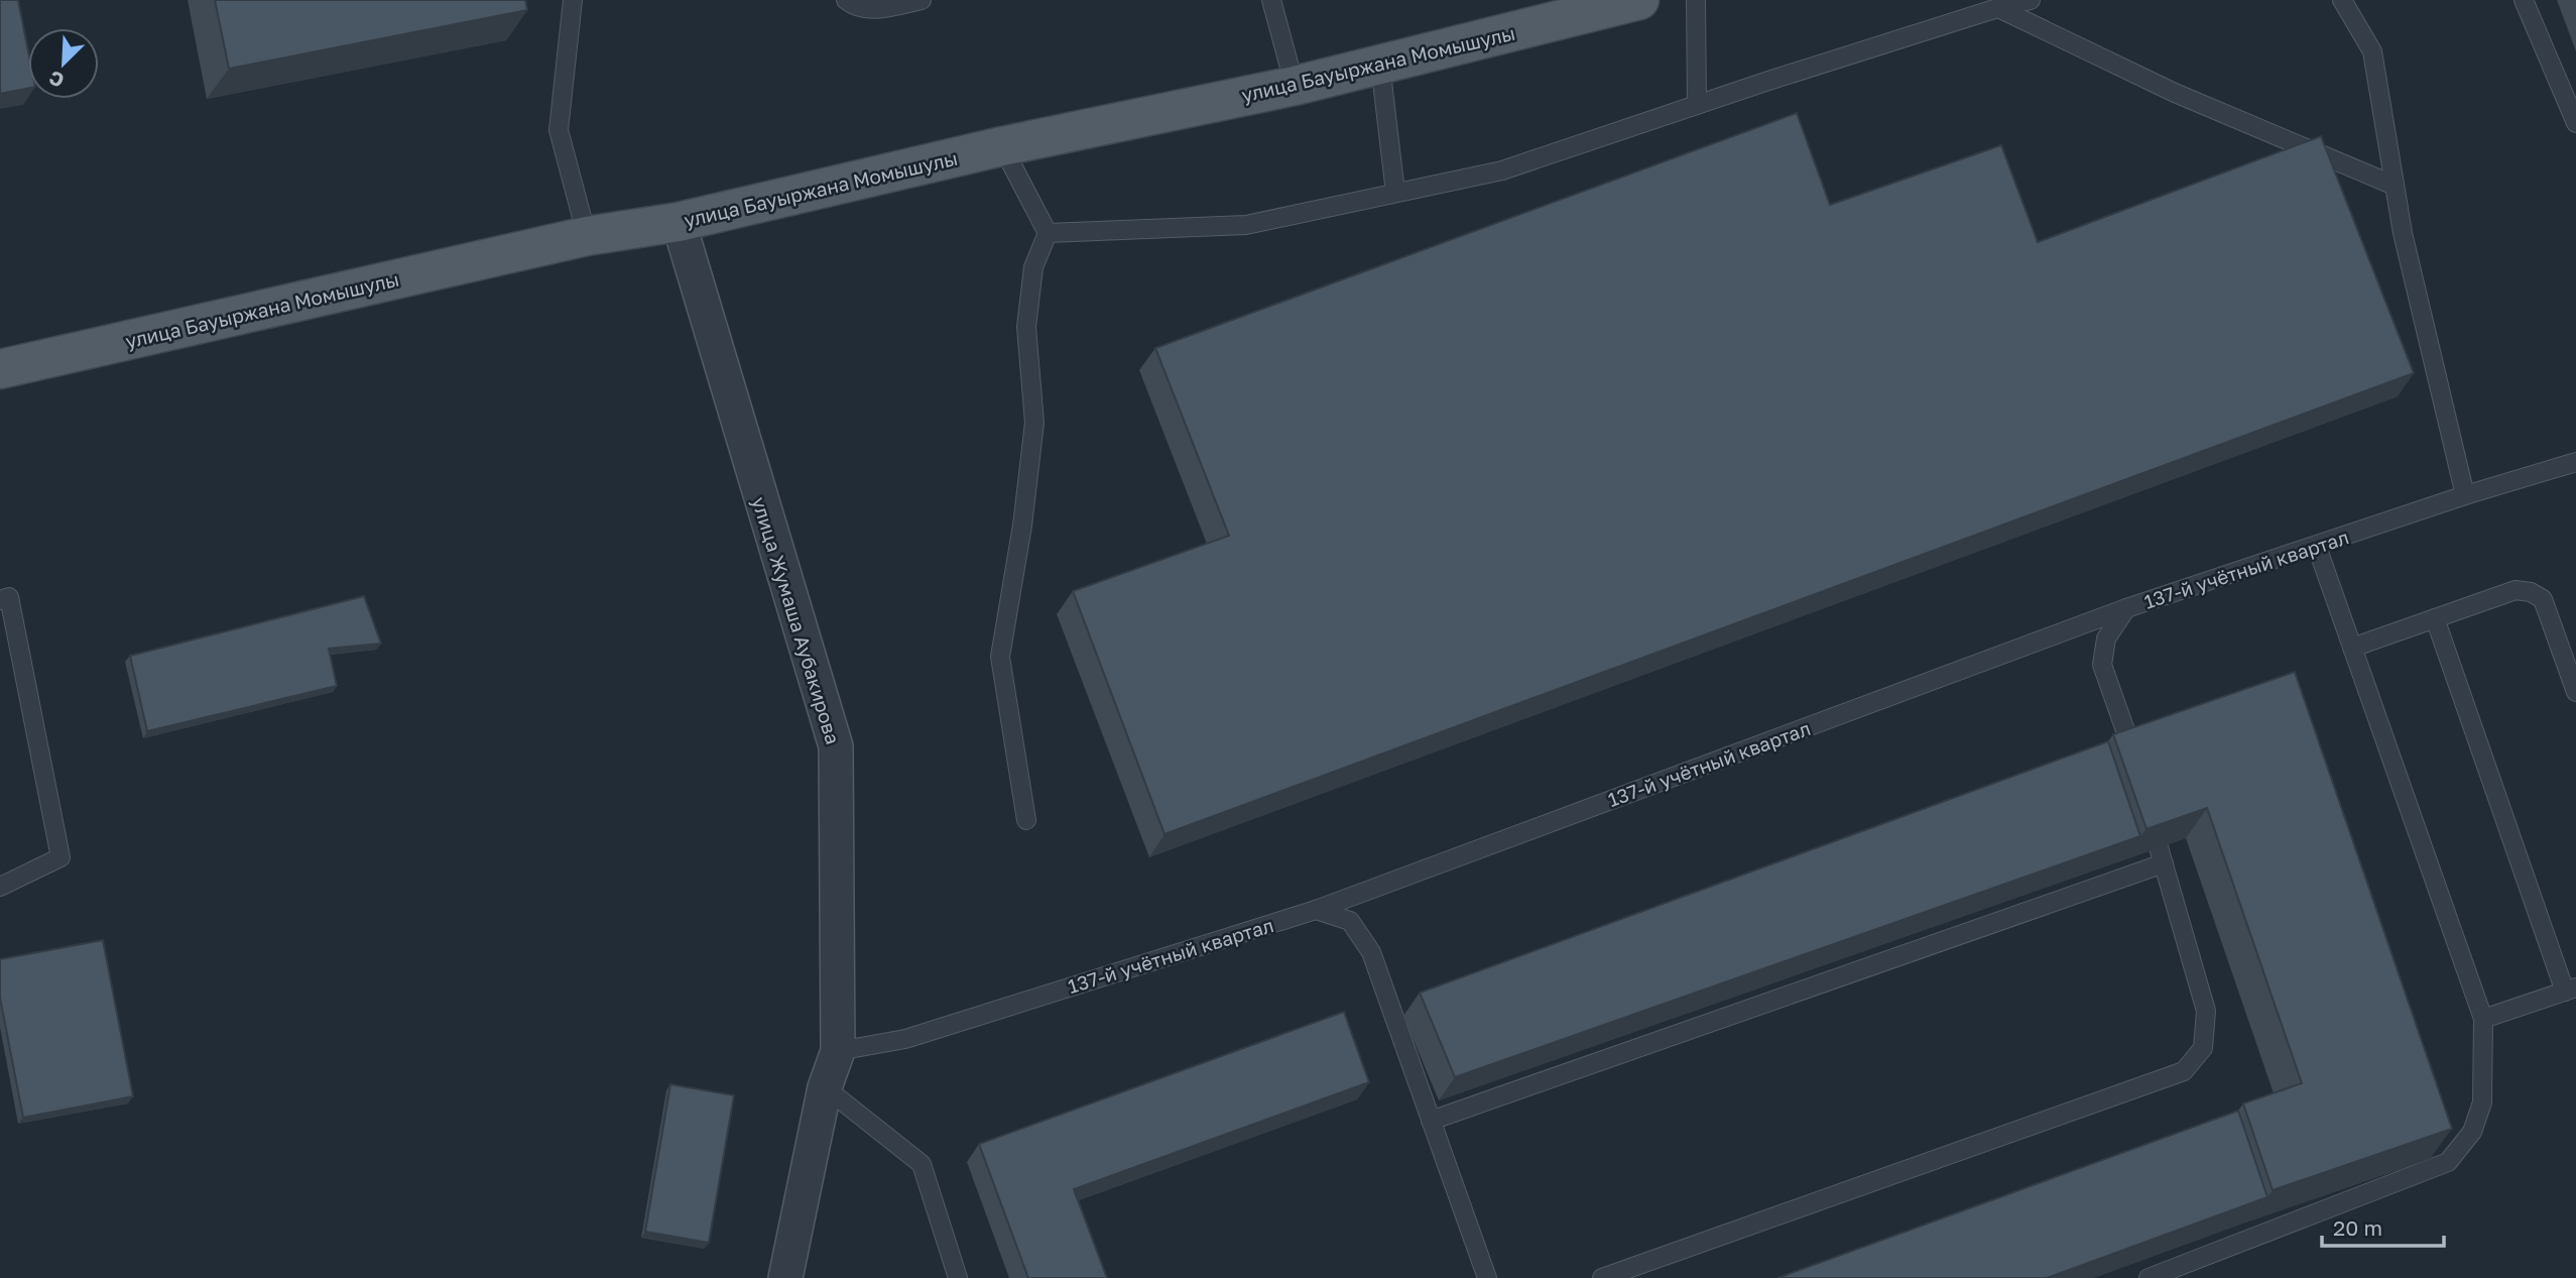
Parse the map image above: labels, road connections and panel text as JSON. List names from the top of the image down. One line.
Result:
{"streets":{"main road":["улица Бауыржана Момышулы"],"street":["улица Жумаша Аубакирова"],"lane":["137-й учётный квартал"]},"crossings":[["улица Бауыржана Момышулы","улица Жумаша Аубакирова"],["137-й учётный квартал","улица Жумаша Аубакирова"]],"scale_bar":"20 m","north":"bottom left"}
